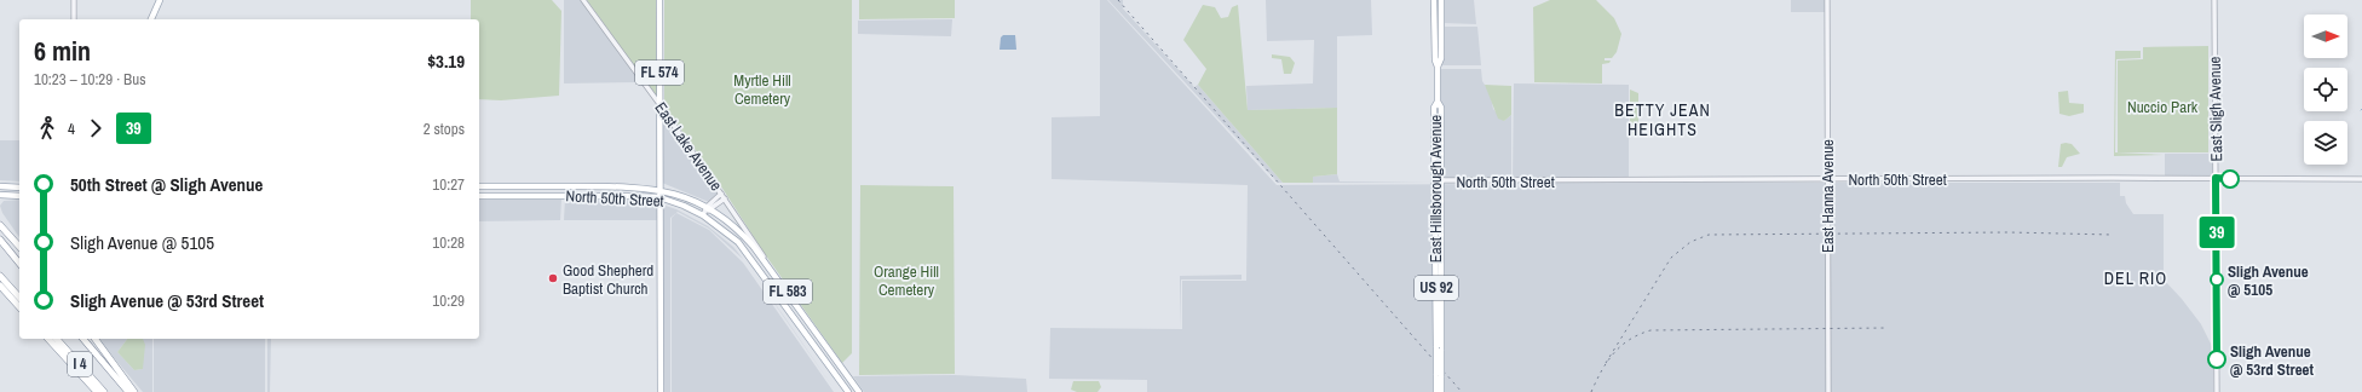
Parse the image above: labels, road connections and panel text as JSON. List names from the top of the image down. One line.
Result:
{"streets":{"highway":["I 4"],"main road":["FL 574","North 50th Street","East Hillsborough Avenue","US 92","FL 583"],"street":["East Sligh Avenue","East Lake Avenue","East Hanna Avenue"]},"crossings":[["FL 574","East Lake Avenue"],["FL 574","North 50th Street"],["FL 574","FL 583"],["East Sligh Avenue","North 50th Street"],["East Lake Avenue","FL 583"],["North 50th Street","East Hillsborough Avenue"],["North 50th Street","East Hanna Avenue"],["North 50th Street","FL 583"]],"districts":["BETTY JEAN HEIGHTS","DEL RIO"],"parks":["Myrtle Hill Cemetery","Nuccio Park","Orange Hill Cemetery"],"places":["Good Shepherd Baptist Church","Sligh Avenue @ 5105","Sligh Avenue @ 53rd Street"],"lines":["bus line 39"],"north":"right","page":{"on_map":"39","heading":["6 min","10:23 – 10:29 · Bus","$3.19"],"legs":["4","39","2 stops"],"list":[{"name":"50th Street @ Sligh Avenue","value":"10:27"},{"name":"Sligh Avenue @ 5105","value":"10:28"},{"name":"Sligh Avenue @ 53rd Street","value":"10:29"}]}}
